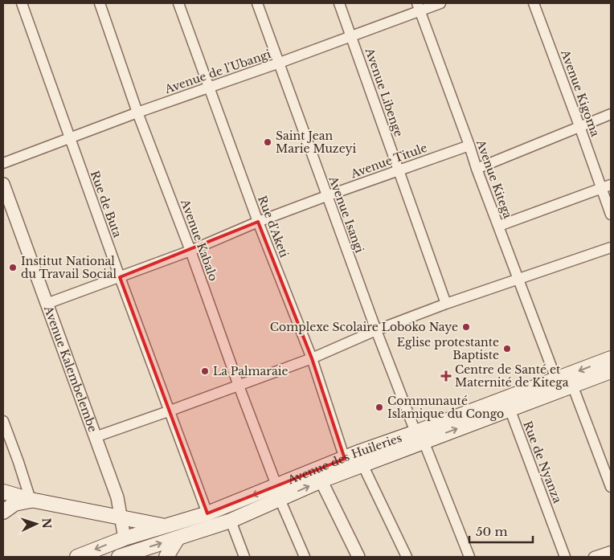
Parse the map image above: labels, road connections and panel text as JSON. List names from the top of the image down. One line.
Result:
{"streets":{"main road":["Avenue Kalembelembe","Avenue des Huileries"],"street":["Avenue de l'Ubangi","Avenue Libenge","Avenue Kigoma","Avenue Titule","Avenue Kitega","Rue de Buta","Avenue Isangi","Rue d'Aketi","Avenue Kabalo","Rue de Nyanza"]},"crossings":[["Avenue de l'Ubangi","Avenue Libenge"],["Avenue de l'Ubangi","Avenue Kitega"],["Avenue de l'Ubangi","Rue de Buta"],["Avenue de l'Ubangi","Avenue Isangi"],["Avenue de l'Ubangi","Rue d'Aketi"],["Avenue de l'Ubangi","Avenue Kabalo"],["Avenue Libenge","Avenue Titule"],["Avenue Titule","Avenue Kitega"],["Avenue Titule","Rue de Buta"],["Avenue Titule","Avenue Isangi"],["Avenue Titule","Rue d'Aketi"],["Avenue Titule","Avenue Kabalo"],["Avenue Titule","Avenue Kalembelembe"],["Avenue Kitega","Avenue des Huileries"],["Rue de Buta","Avenue des Huileries"],["Avenue Isangi","Avenue des Huileries"],["Rue d'Aketi","Avenue des Huileries"],["Avenue Kabalo","Avenue des Huileries"],["Avenue Kalembelembe","Avenue des Huileries"],["Avenue des Huileries","Rue de Nyanza"]],"places":{"other":["Saint Jean Marie Muzeyi","Institut National du Travail Social","Complexe Scolaire Loboko Naye","Eglise protestante Baptiste","La Palmaraie","Communauté Islamique du Congo"],"health":["Centre de Santé et Maternité de Kitega"]},"scale_bar":"50 m","north":"right"}
